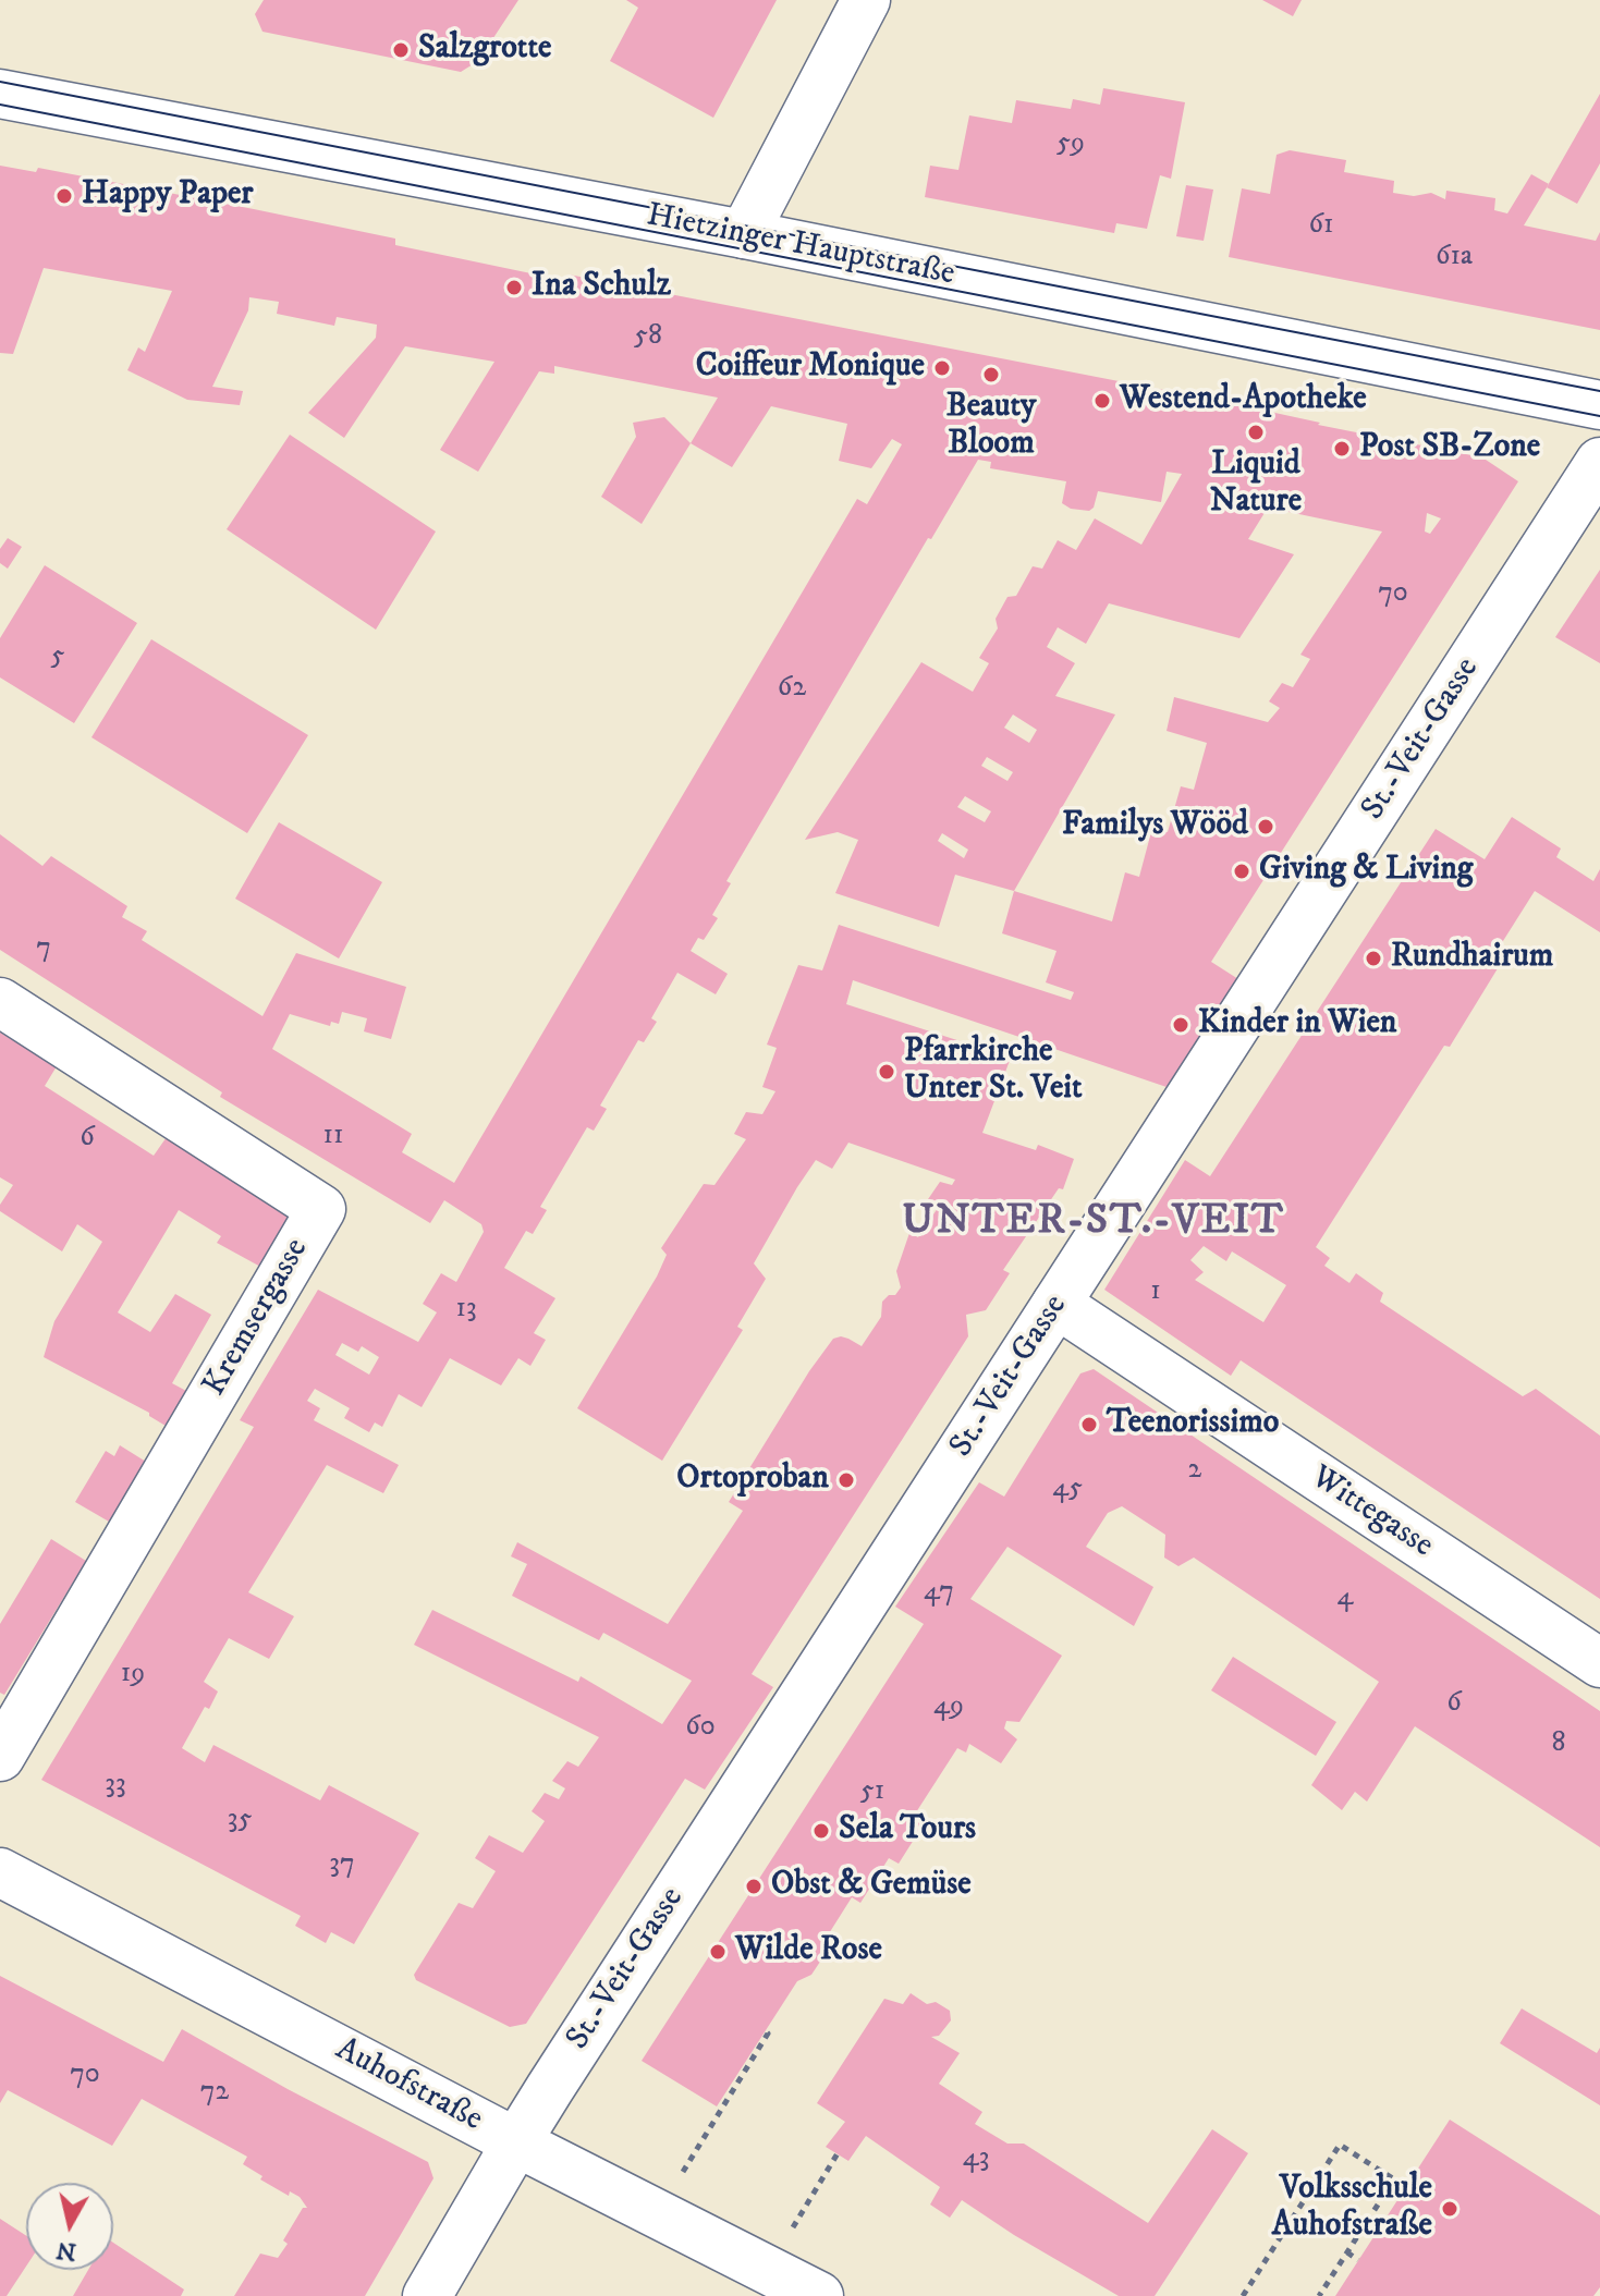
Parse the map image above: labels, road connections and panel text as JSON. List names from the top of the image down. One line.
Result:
{"streets":{"street":["Hietzinger Hauptstraße","St.-Veit-Gasse","Kremsergasse","Wittegasse","Auhofstraße"]},"crossings":[["St.-Veit-Gasse","Wittegasse"],["St.-Veit-Gasse","Auhofstraße"]],"districts":["UNTER-ST.-VEIT"],"places":["Salzgrotte","Happy Paper","Ina Schulz","Coiffeur Monique","Beauty Bloom","Westend-Apotheke","Liquid Nature","Post SB-Zone","Familys Wööd","Giving & Living","Rundhairum","Kinder in Wien","Pfarrkirche Unter St. Veit","Teenorissimo","Ortoproban","Sela Tours","Obst & Gemüse","Wilde Rose","Volksschule Auhofstraße"],"house_numbers":["59","61","61a","58","70","5","62","7","11","6","1","13","2","45","47","4","19","6","49","60","8","33","51","35","37","70","72","43"],"north":"bottom"}
